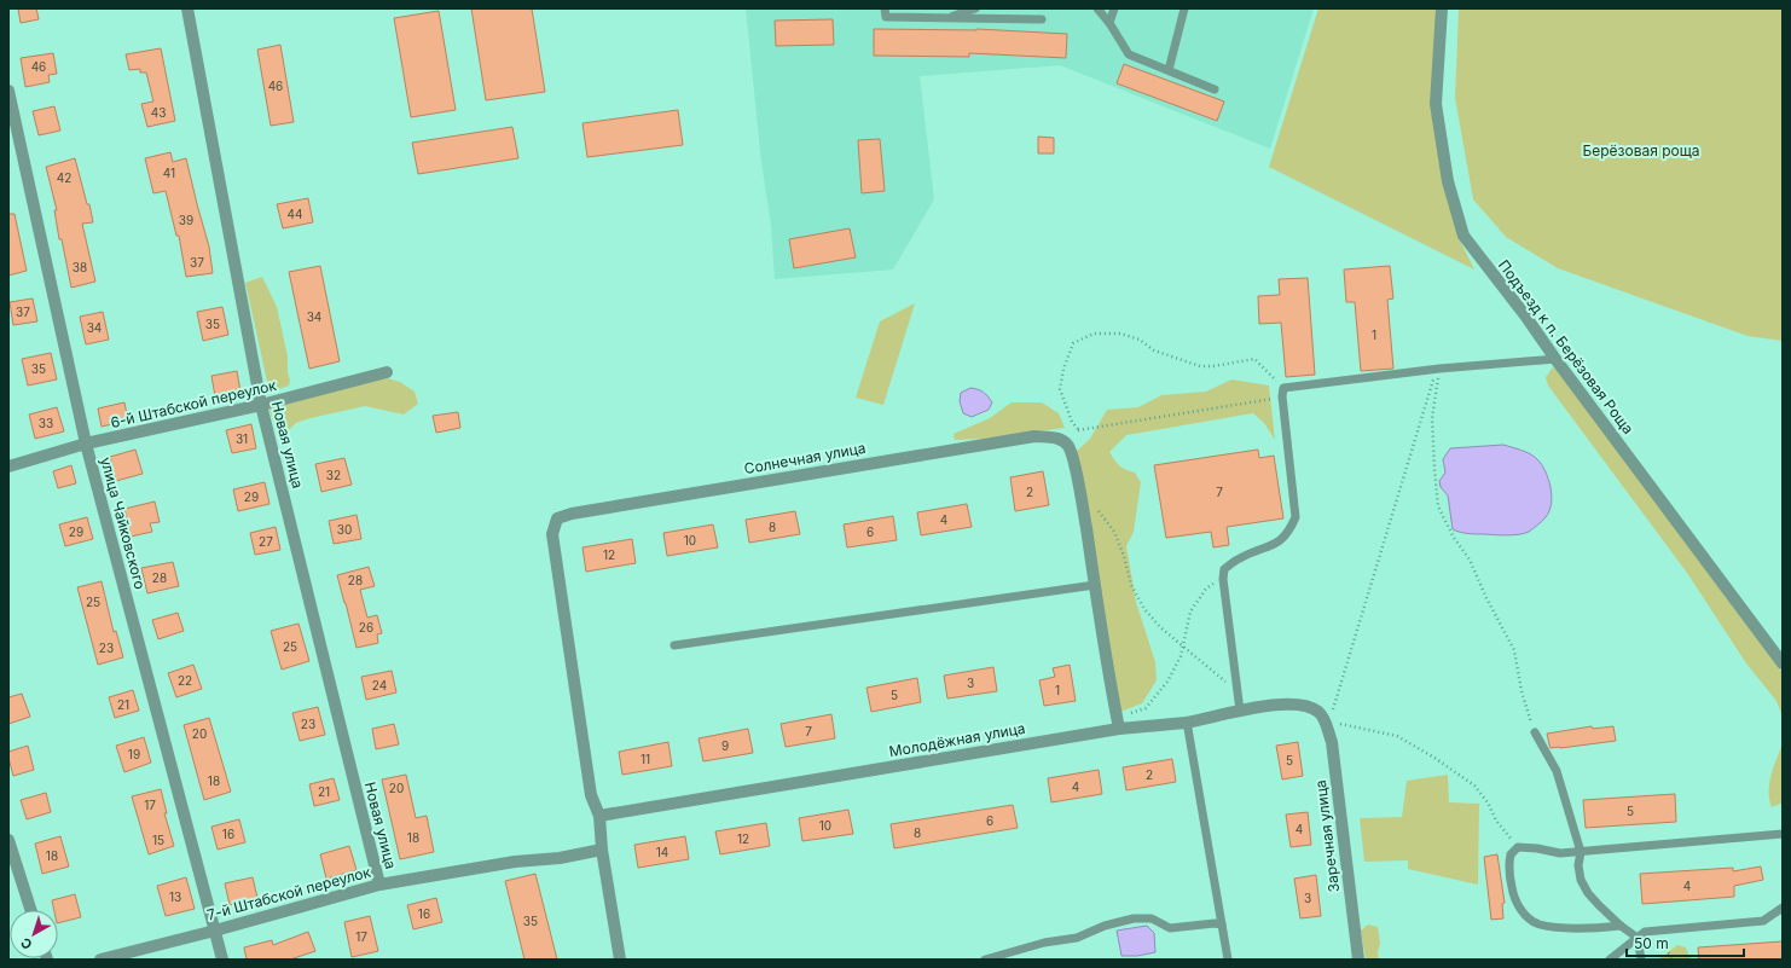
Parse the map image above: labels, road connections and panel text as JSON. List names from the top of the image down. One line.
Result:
{"streets":{"street":["Подъезд к п. Берёзовая Роща","6-й Штабской переулок","Новая улица","Солнечная улица","улица Чайковского","Молодёжная улица","Заречная улица","7-й Штабской переулок"]},"crossings":[["6-й Штабской переулок","Новая улица"],["6-й Штабской переулок","улица Чайковского"],["Новая улица","7-й Штабской переулок"],["Солнечная улица","Молодёжная улица"],["улица Чайковского","7-й Штабской переулок"],["Молодёжная улица","Заречная улица"]],"parks":["Берёзовая роща"],"house_numbers":["46","46","43","41","42","44","39","37","38","37","34","35","34","1","35","33","31","32","2","7","29","4","8","30","29","6","10","27","12","28","28","25","26","25","23","22","3","24","1","5","21","23","7","20","9","19","11","5","2","18","4","20","21","17","5","6","10","4","8","16","18","12","15","14","18","4","13","3","16","35","17"],"scale_bar":"50 m","north":"bottom left"}
